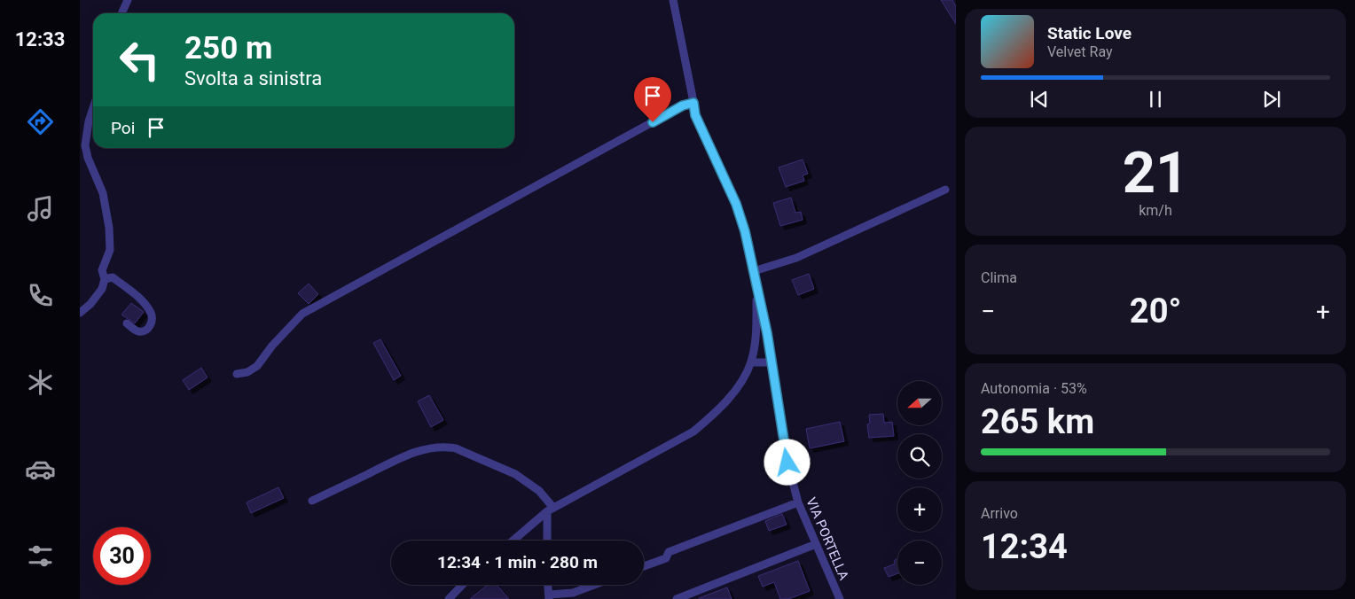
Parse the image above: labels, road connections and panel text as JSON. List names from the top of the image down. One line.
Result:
{"streets":{"street":["VIA PORTELLA"]},"north":"left","page":{"tabs":"12:33","turn":["250 m","Svolta a sinistra"],"song":["Static Love","Velvet Ray"],"then":"Poi","tile":[["21","km/h"],"Clima",["Autonomia · 53%","265 km"],["Arrivo","12:34"]],"heat":["−","20°","+"],"map_buttons":["+","−"],"limit":"30","trip":"12:34 · 1 min · 280 m"}}
